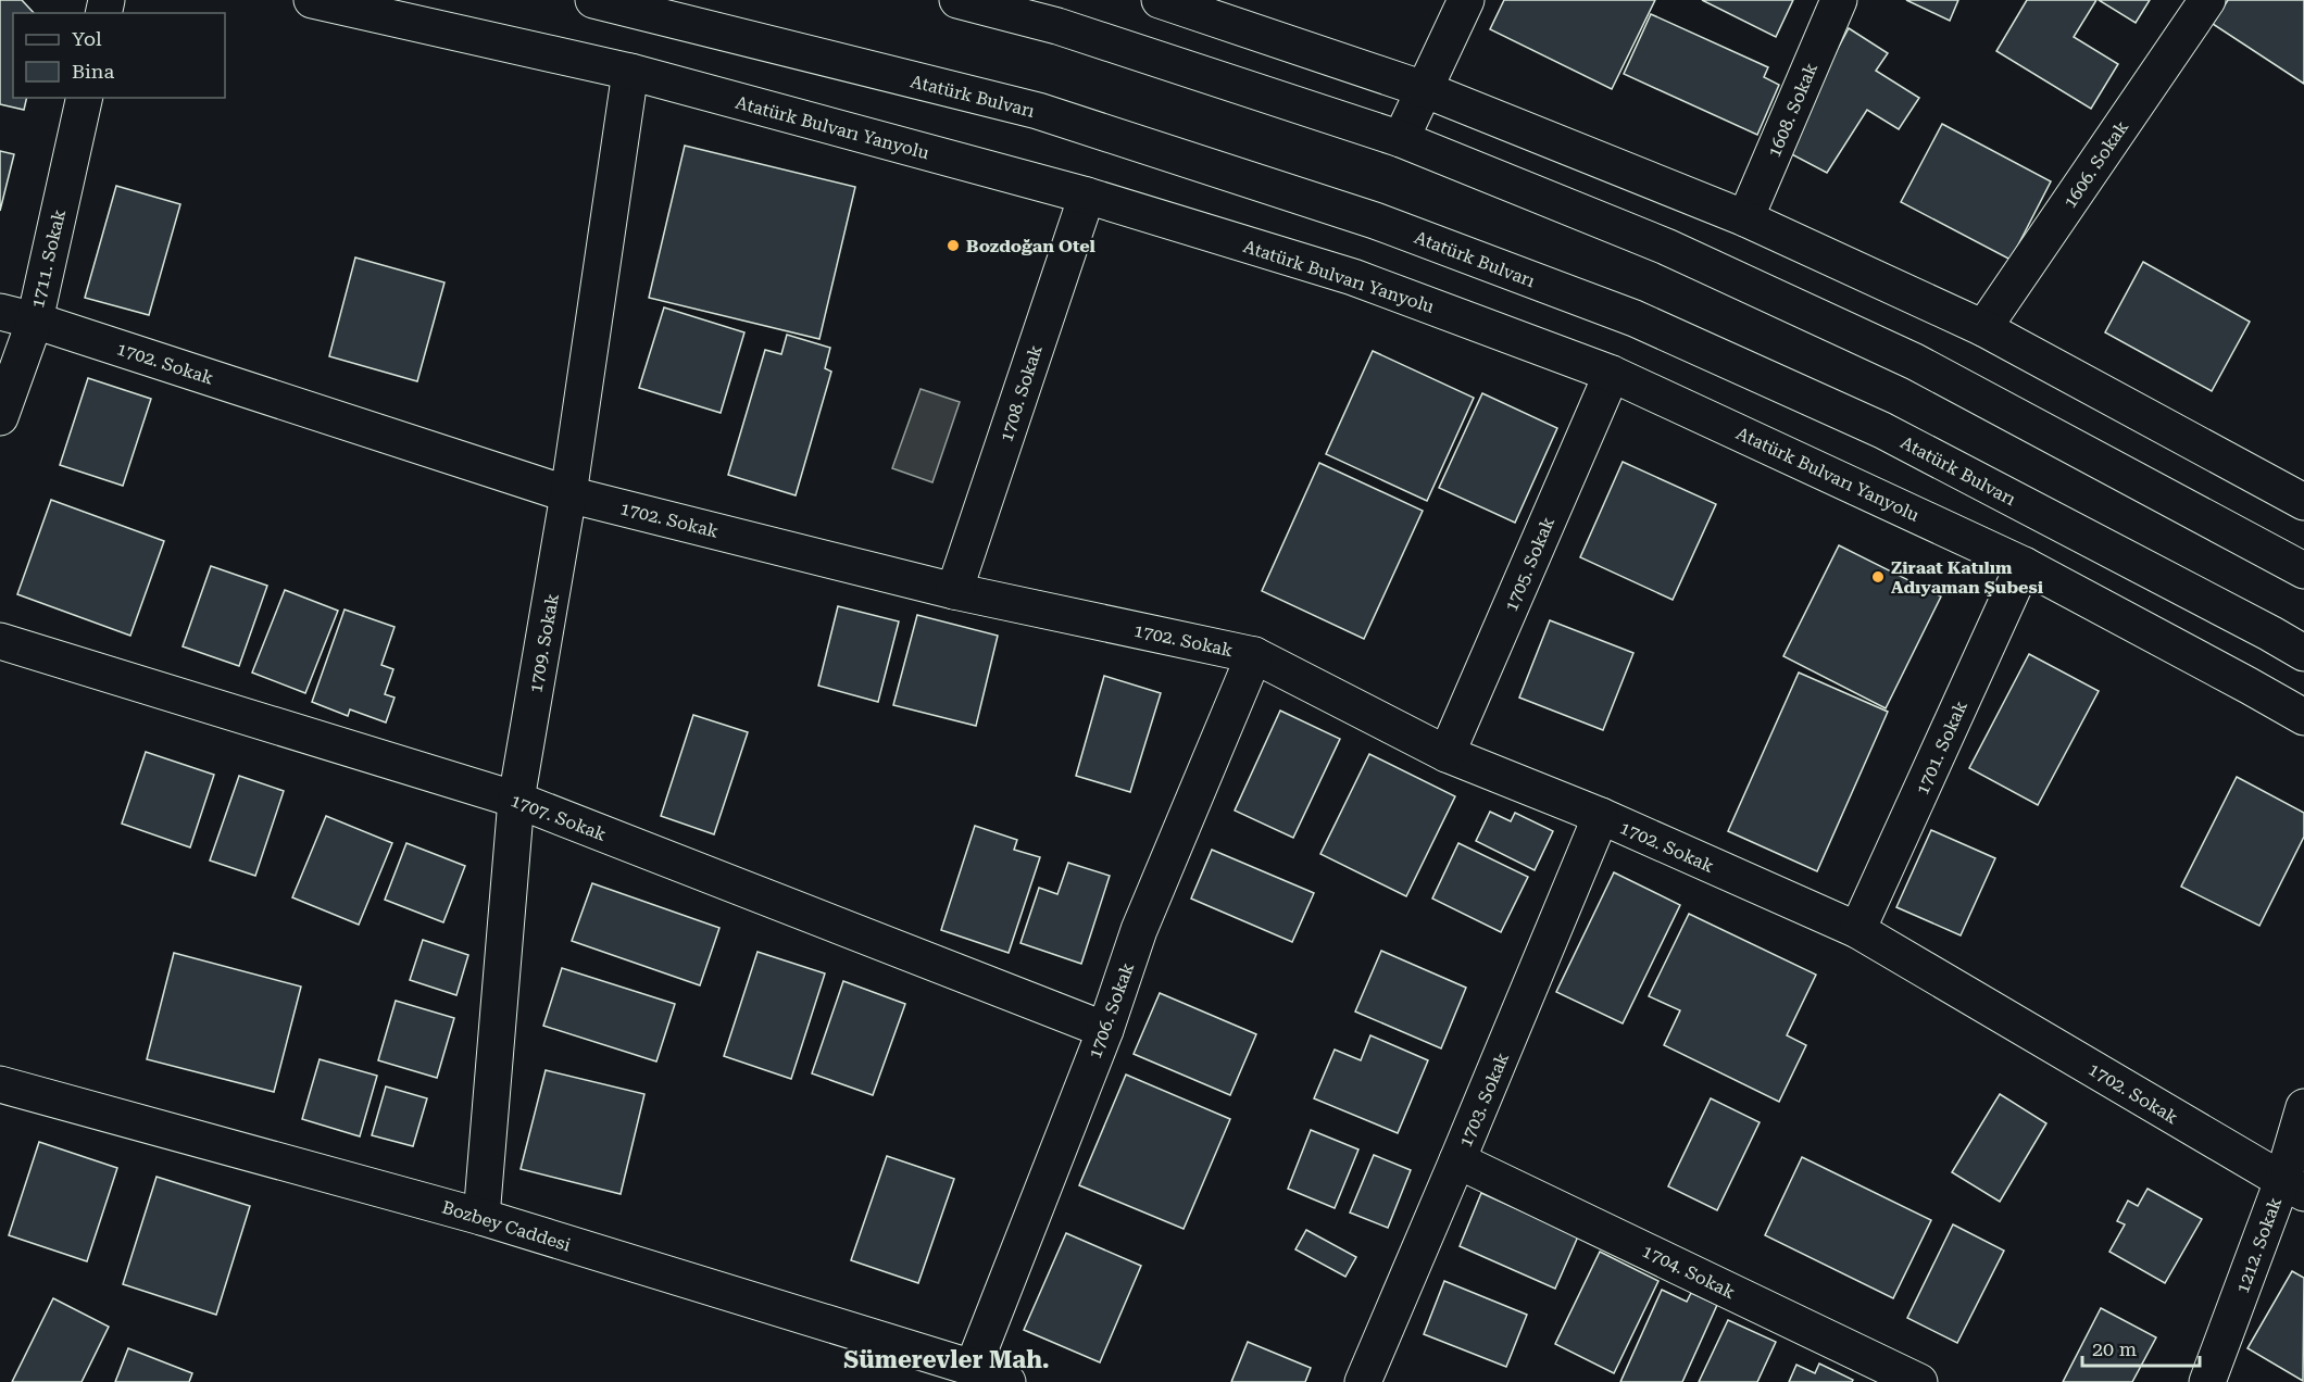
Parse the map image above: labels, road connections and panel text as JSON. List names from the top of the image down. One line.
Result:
{"streets":{"main road":["Atatürk Bulvarı","1608. Sokak","Atatürk Bulvarı Yanyolu","1606. Sokak","1711. Sokak","1702. Sokak","1708. Sokak","1705. Sokak","1709. Sokak","1701. Sokak","1707. Sokak","1706. Sokak","1703. Sokak","Bozbey Caddesi","1212. Sokak","1704. Sokak"]},"crossings":[["Atatürk Bulvarı Yanyolu","1708. Sokak"],["Atatürk Bulvarı Yanyolu","1705. Sokak"],["Atatürk Bulvarı Yanyolu","1709. Sokak"],["Atatürk Bulvarı Yanyolu","1701. Sokak"],["1711. Sokak","1702. Sokak"],["1702. Sokak","1708. Sokak"],["1702. Sokak","1705. Sokak"],["1702. Sokak","1709. Sokak"],["1702. Sokak","1701. Sokak"],["1702. Sokak","1706. Sokak"],["1702. Sokak","1703. Sokak"],["1702. Sokak","1212. Sokak"],["1709. Sokak","1707. Sokak"],["1709. Sokak","Bozbey Caddesi"],["1707. Sokak","1706. Sokak"],["1706. Sokak","Bozbey Caddesi"],["1703. Sokak","1704. Sokak"]],"districts":["Sümerevler Mah."],"places":["Bozdoğan Otel","Ziraat Katılım Adıyaman Şubesi"],"legend":["Yol","Bina"],"scale_bar":"20 m"}
